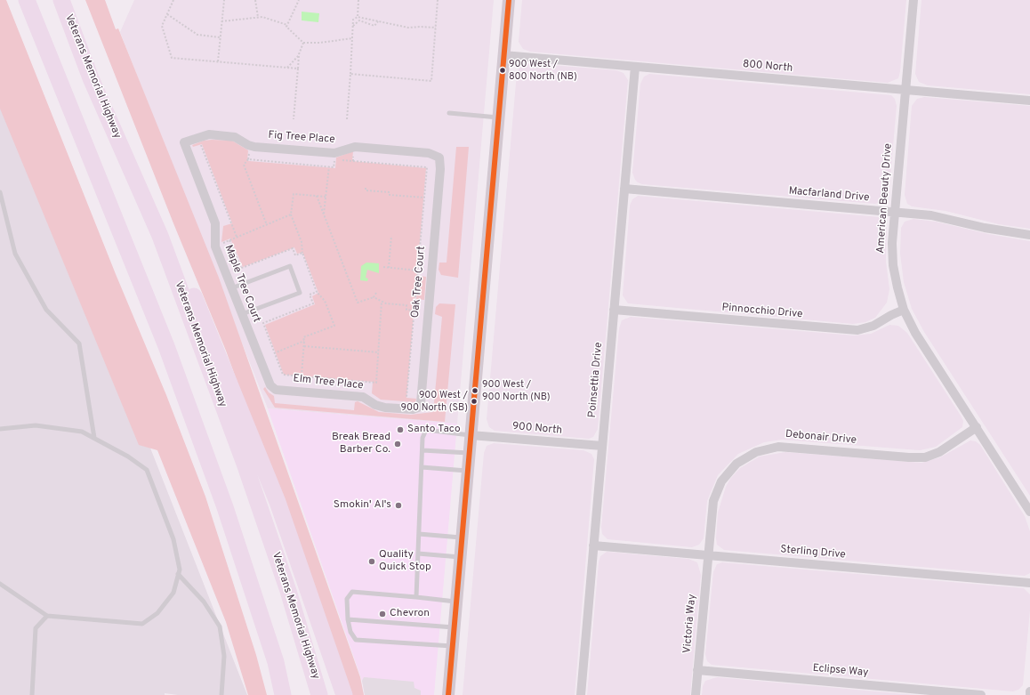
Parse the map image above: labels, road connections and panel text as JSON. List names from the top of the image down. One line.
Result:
{"streets":{"highway":["Veterans Memorial Highway"],"street":["800 North","Fig Tree Place","Macfarland Drive","American Beauty Drive","Oak Tree Court","Maple Tree Court","Pinnocchio Drive","Poinsettia Drive","Elm Tree Place","900 North","Debonair Drive","Sterling Drive","Victoria Way","Eclipse Way"]},"crossings":[["800 North","American Beauty Drive"],["800 North","Poinsettia Drive"],["Fig Tree Place","Oak Tree Court"],["Fig Tree Place","Maple Tree Court"],["Macfarland Drive","American Beauty Drive"],["Macfarland Drive","Poinsettia Drive"],["American Beauty Drive","Pinnocchio Drive"],["American Beauty Drive","Debonair Drive"],["Oak Tree Court","Elm Tree Place"],["Maple Tree Court","Elm Tree Place"],["Pinnocchio Drive","Poinsettia Drive"],["Poinsettia Drive","900 North"],["Poinsettia Drive","Sterling Drive"],["Debonair Drive","Sterling Drive"],["Debonair Drive","Victoria Way"],["Sterling Drive","Victoria Way"],["Victoria Way","Eclipse Way"]],"places":["900 West / 800 North (NB)","900 West / 900 North (NB)","900 West / 900 North (SB)","Santo Taco","Break Bread Barber Co.","Smokin' Al's","Quality Quick Stop","Chevron"]}
